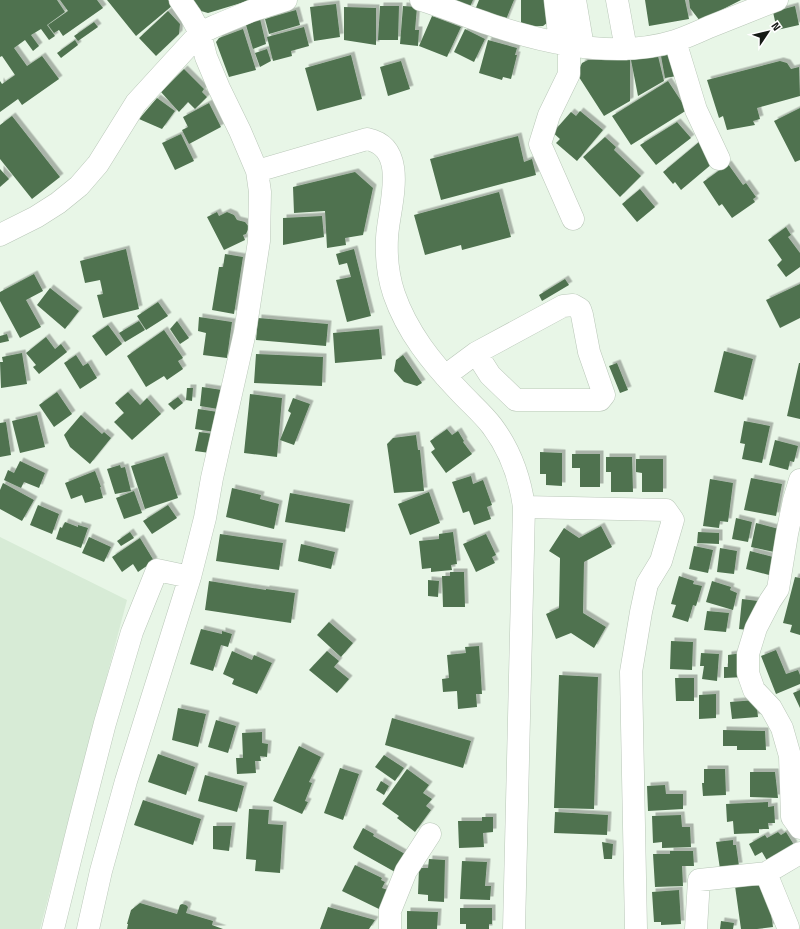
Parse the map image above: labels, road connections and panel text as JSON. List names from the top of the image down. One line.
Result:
{"north":"top right"}
